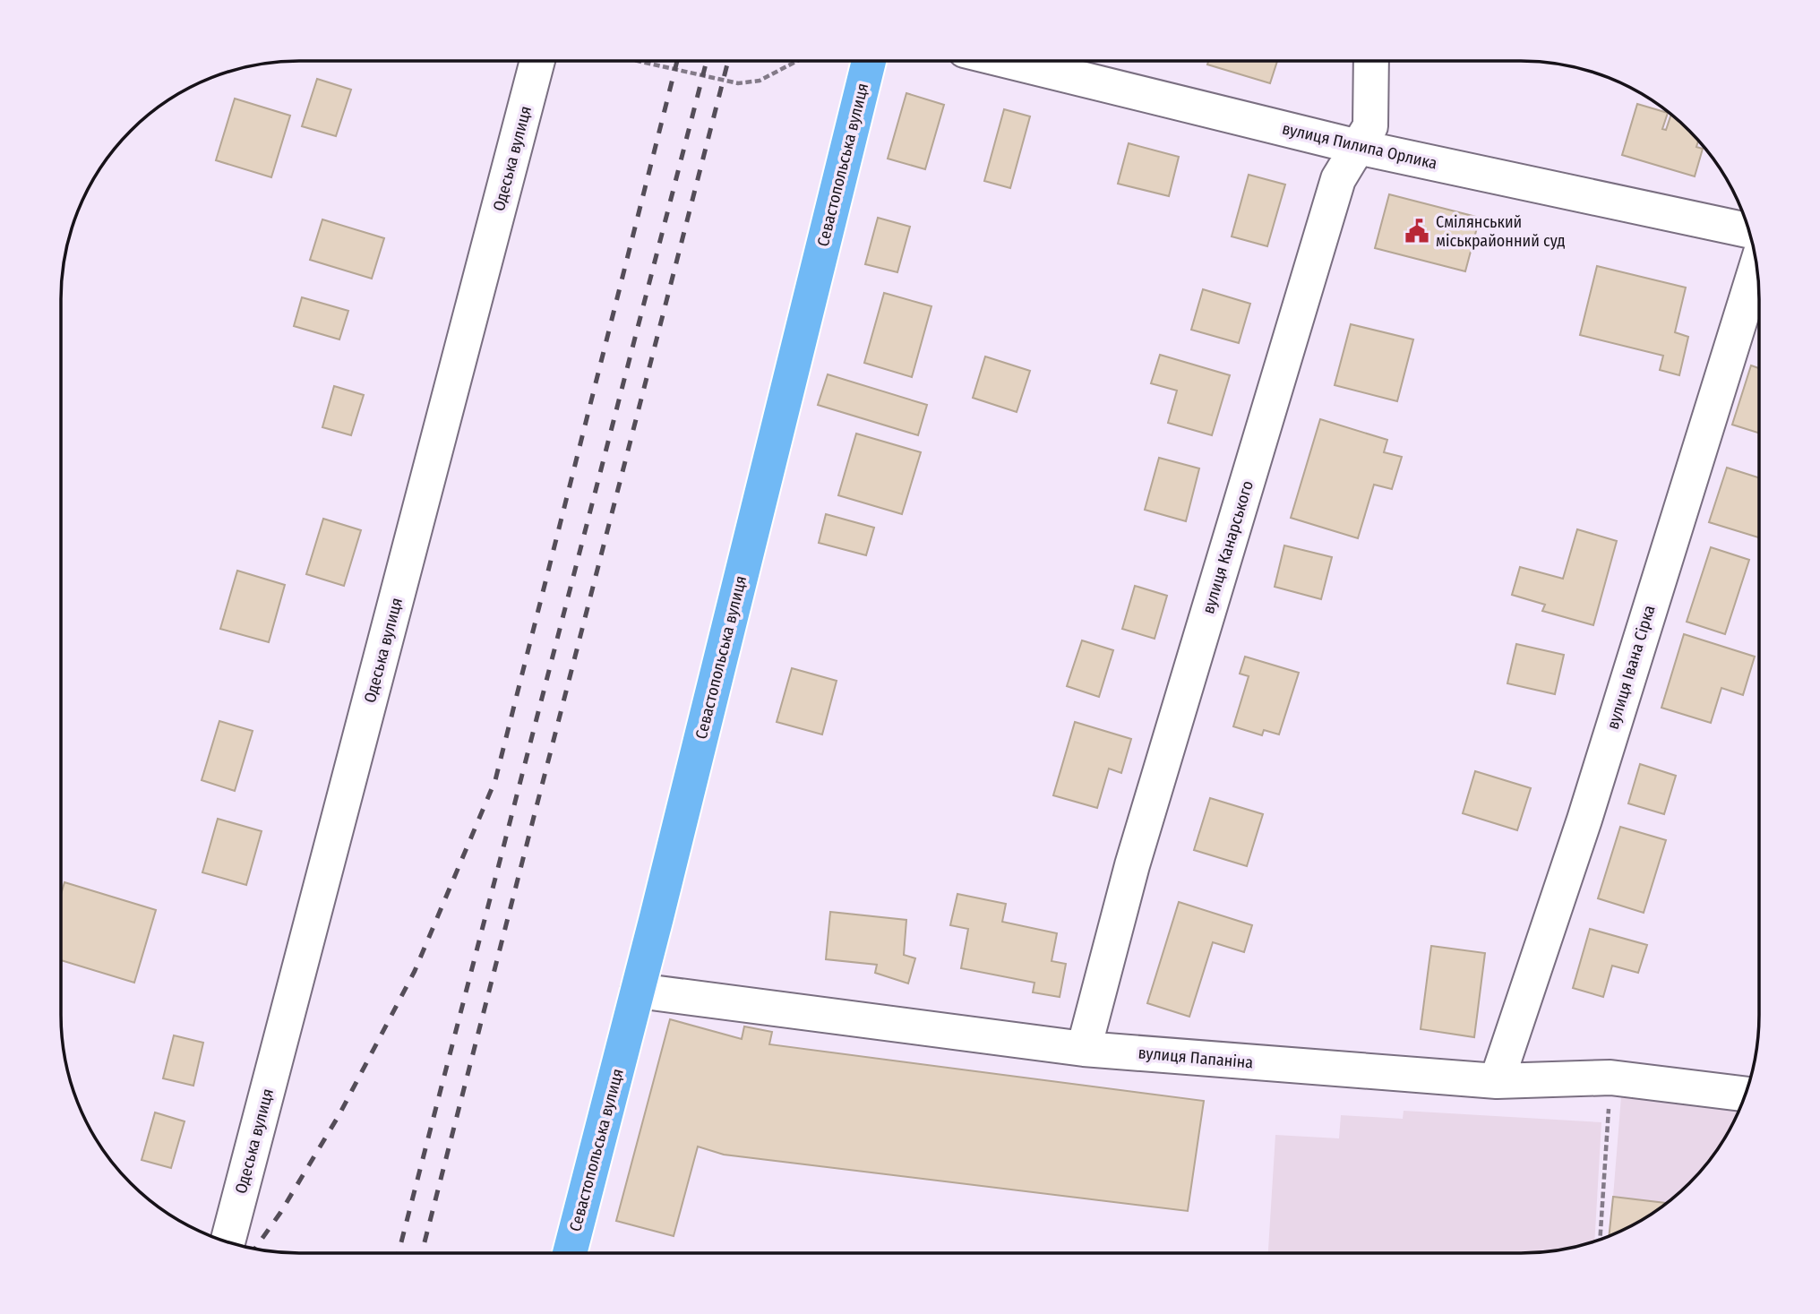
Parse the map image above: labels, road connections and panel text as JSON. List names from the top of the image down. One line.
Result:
{"streets":{"main road":["Севастопольська вулиця"],"street":["вулиця Пилипа Орлика","Одеська вулиця","вулиця Канарського","вулиця Івана Сірка","вулиця Папаніна"]},"crossings":[["вулиця Пилипа Орлика","вулиця Канарського"],["Севастопольська вулиця","вулиця Папаніна"],["вулиця Канарського","вулиця Папаніна"],["вулиця Івана Сірка","вулиця Папаніна"]],"places":{"public building":["Смілянський міськрайонний суд"]}}
